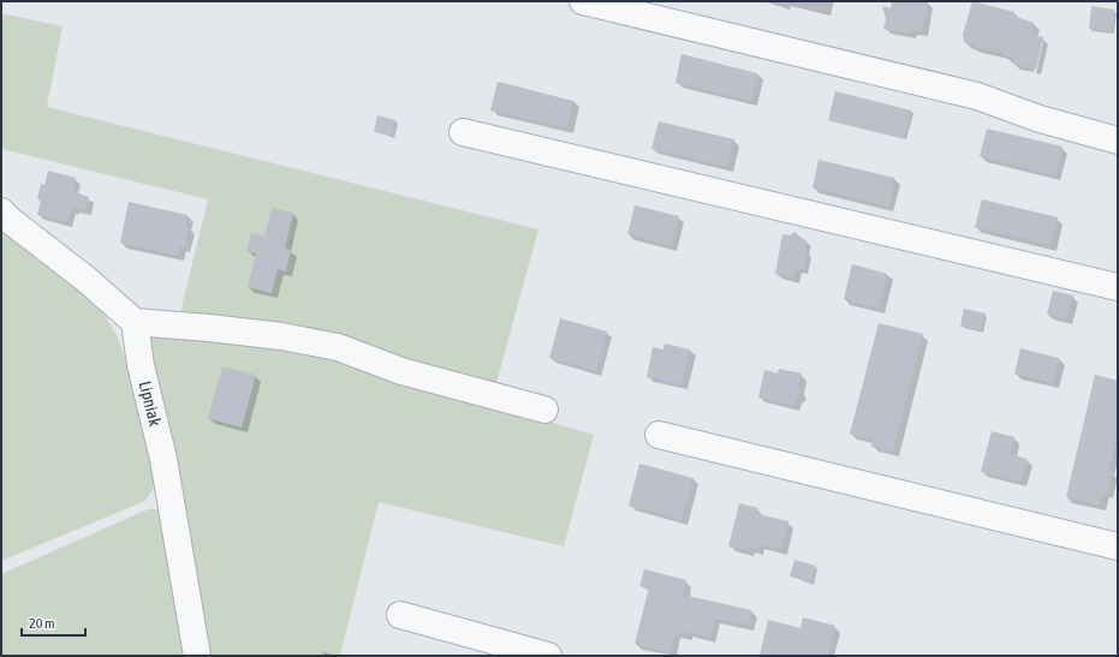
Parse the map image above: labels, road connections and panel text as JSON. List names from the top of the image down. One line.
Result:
{"streets":{"street":["Lipniak"]},"scale_bar":"20 m"}
